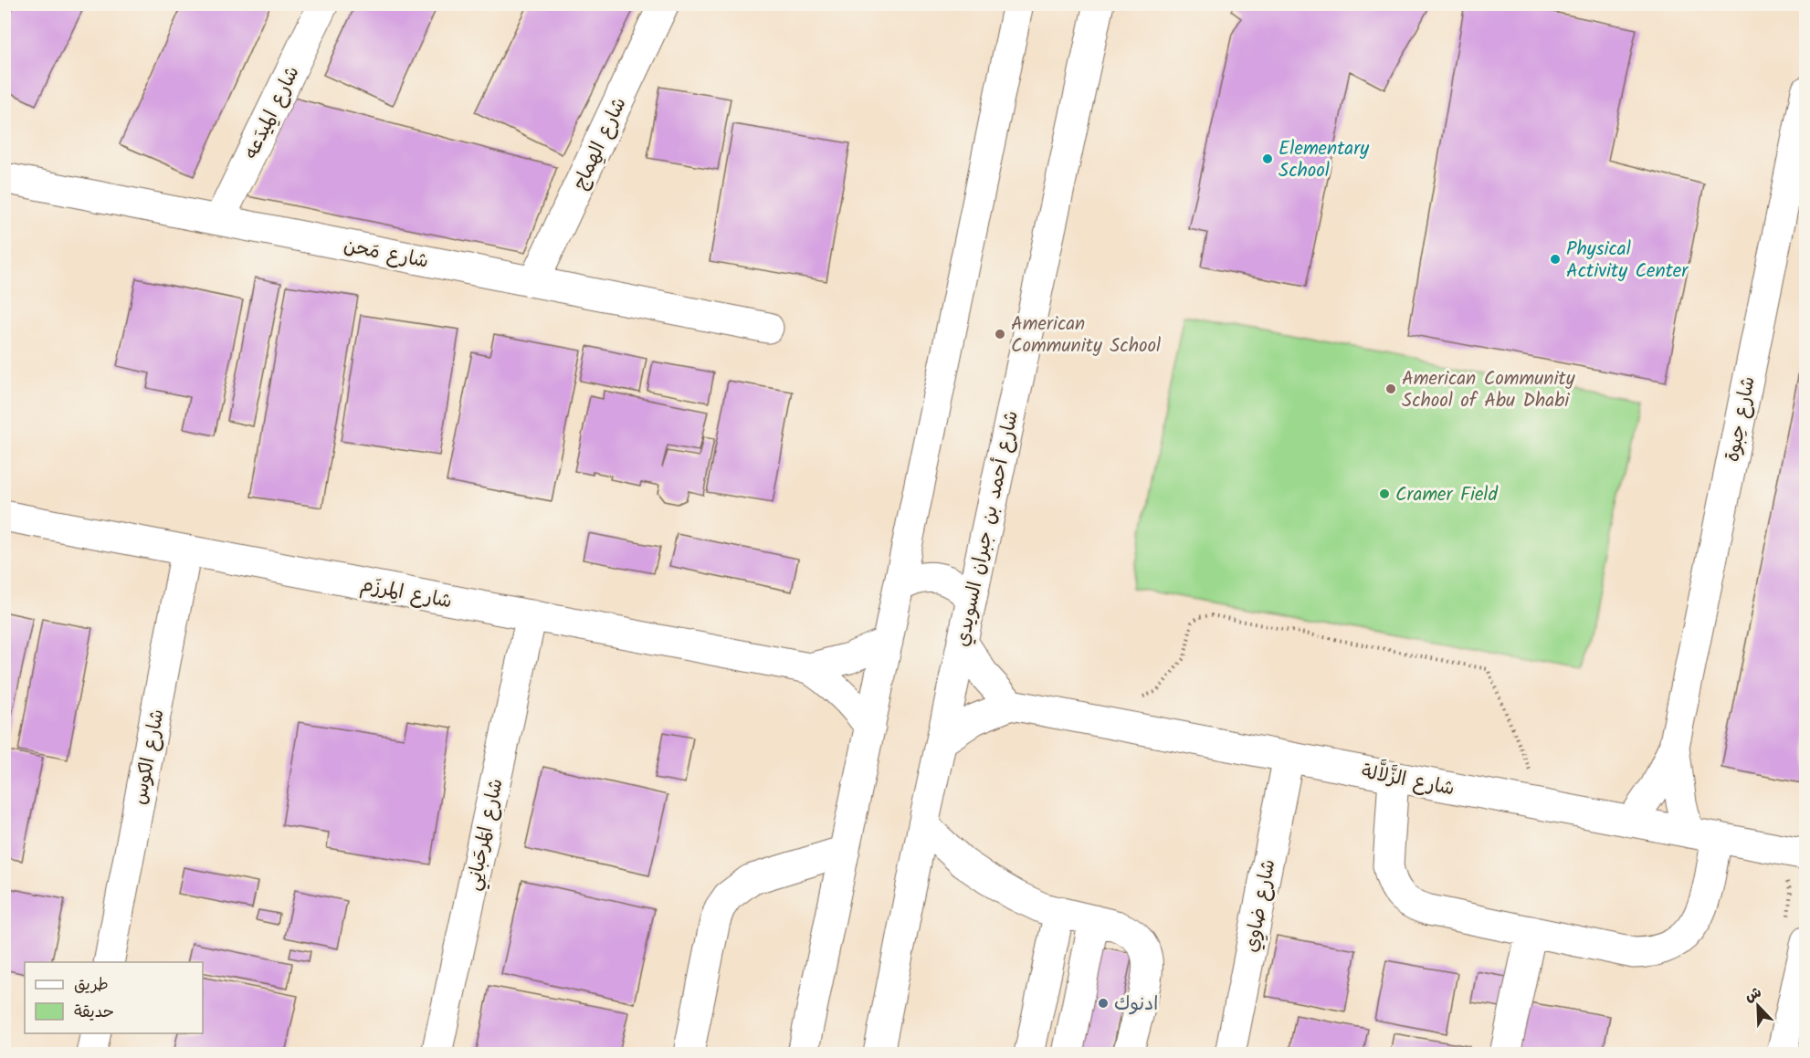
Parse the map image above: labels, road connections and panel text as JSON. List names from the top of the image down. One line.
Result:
{"streets":{"street":["شارع المِيدَعه","شارع الهِماج","شارع مَحن","شارع حِبوة","شارع أحمد بن جبران السويدي","شارع المِرزَم","شارع الكوس","شارع الزَّلاَّلة","شارع المَرحَبانِي","شارع ضاوِي"]},"crossings":[["شارع المِيدَعه","شارع مَحن"],["شارع الهِماج","شارع مَحن"],["شارع حِبوة","شارع الزَّلاَّلة"],["شارع المِرزَم","شارع الكوس"],["شارع المِرزَم","شارع المَرحَبانِي"],["شارع الزَّلاَّلة","شارع ضاوِي"]],"places":["Elementary School","Physical Activity Center","American Community School","American Community School of Abu Dhabi","Cramer Field","ادنوك"],"legend":["طريق","حديقة"],"north":"top left"}
